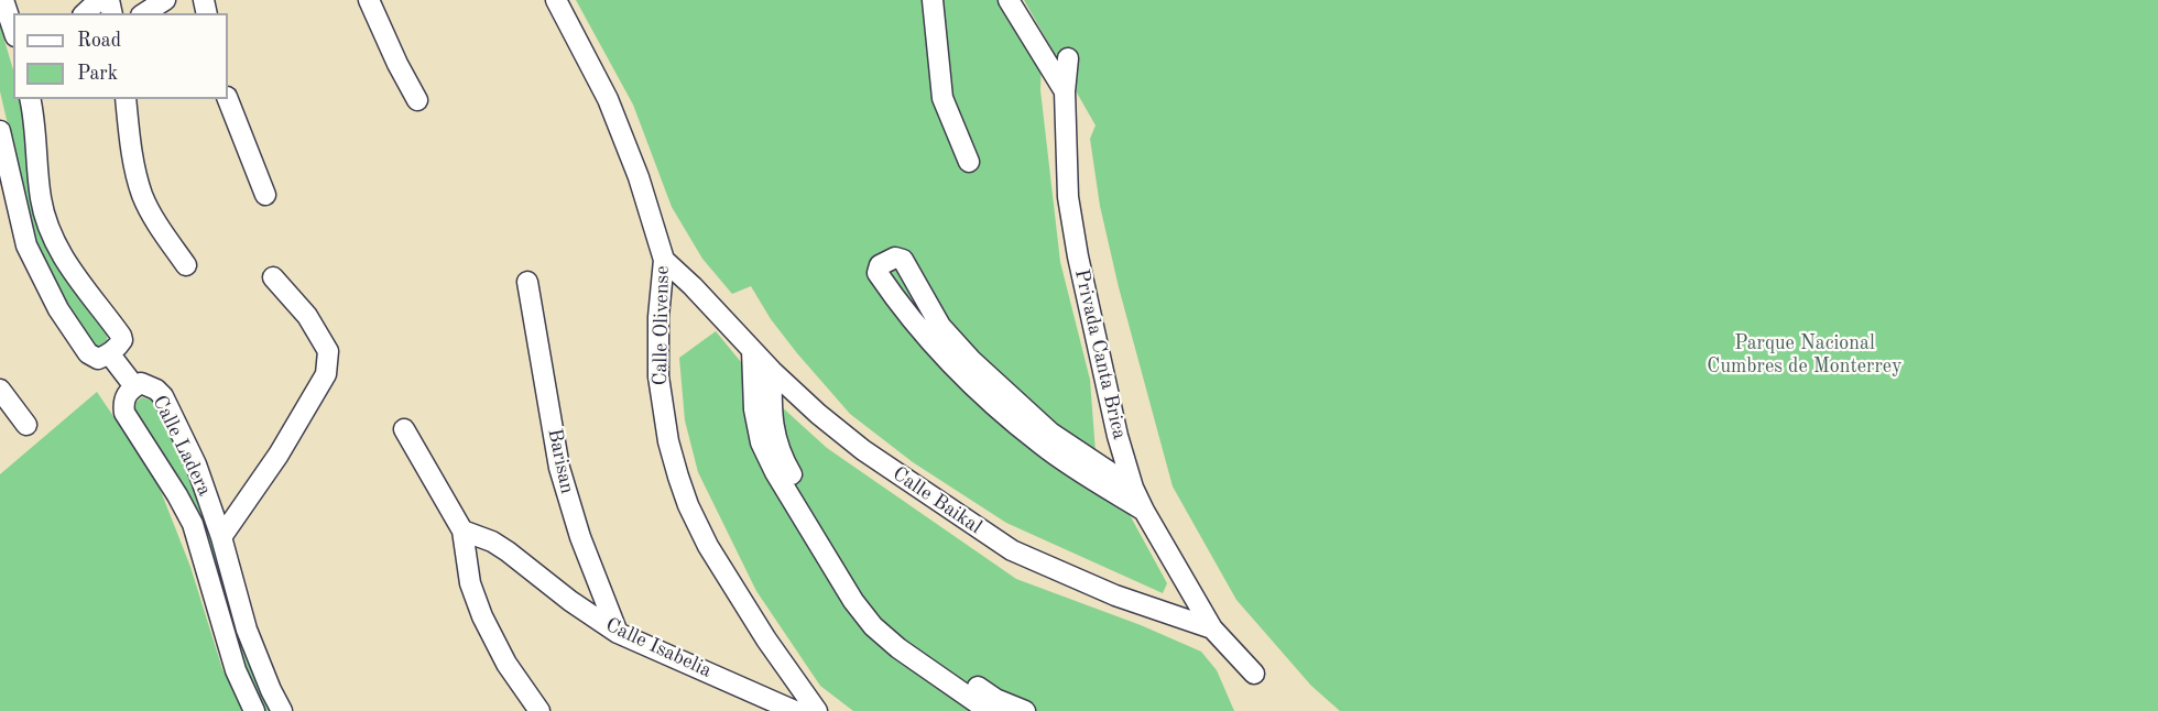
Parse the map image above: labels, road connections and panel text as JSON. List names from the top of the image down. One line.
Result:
{"streets":{"street":["Calle Olivense","Privada Canta Brica","Calle Ladera","Barisan","Calle Baikal","Calle Isabelia"]},"crossings":[["Calle Olivense","Calle Baikal"],["Privada Canta Brica","Calle Baikal"],["Barisan","Calle Isabelia"]],"parks":["Parque Nacional Cumbres de Monterrey"],"legend":["Road","Park"]}
